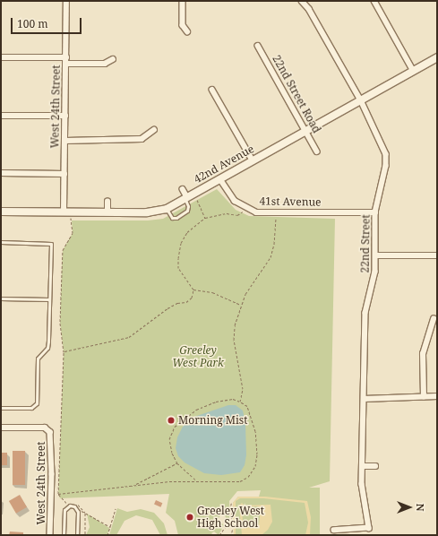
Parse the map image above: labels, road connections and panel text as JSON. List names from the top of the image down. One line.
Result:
{"streets":{"street":["22nd Street Road","West 24th Street","42nd Avenue","41st Avenue","22nd Street"]},"crossings":[["22nd Street Road","42nd Avenue"],["West 24th Street","42nd Avenue"],["42nd Avenue","41st Avenue"],["42nd Avenue","22nd Street"],["41st Avenue","22nd Street"]],"parks":["Greeley West Park"],"places":["Morning Mist","Greeley West High School"],"scale_bar":"100 m","north":"right"}
